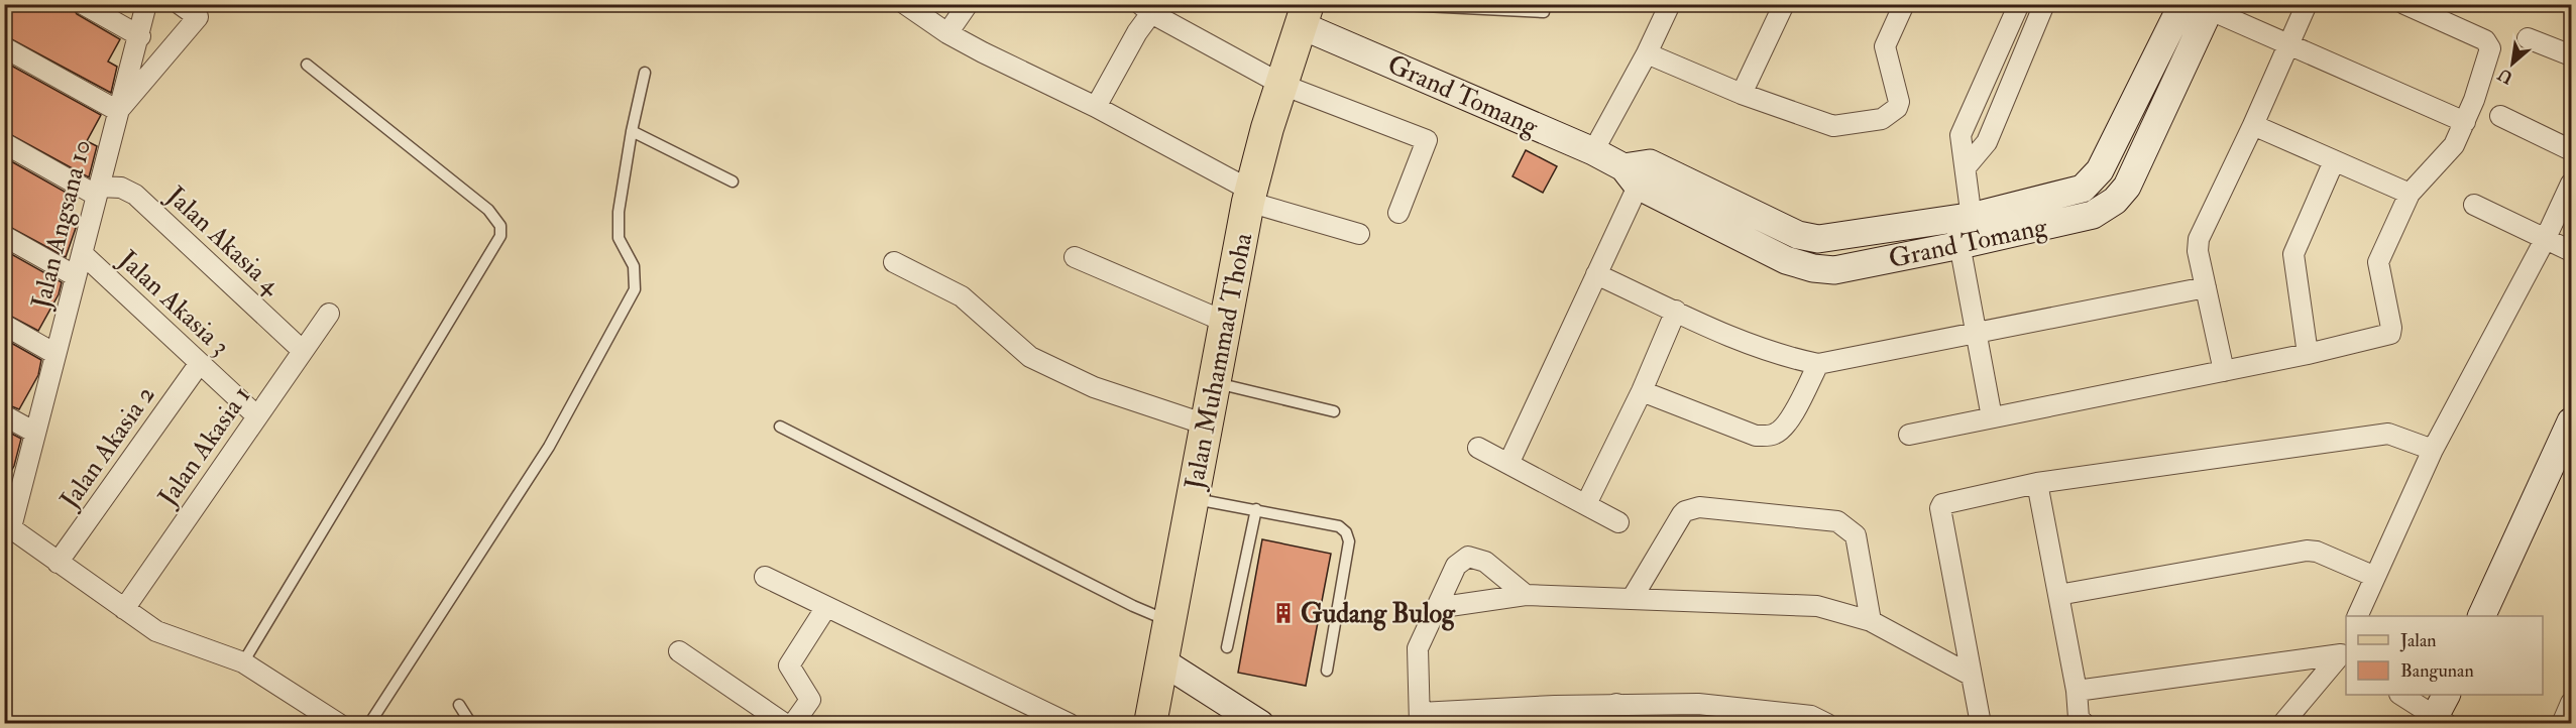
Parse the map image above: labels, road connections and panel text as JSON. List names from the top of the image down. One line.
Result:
{"streets":{"main road":["Jalan Muhammad Thoha"],"street":["Grand Tomang","Jalan Angsana 10","Jalan Akasia 4","Jalan Akasia 3","Jalan Akasia 1","Jalan Akasia 2"]},"crossings":[["Grand Tomang","Jalan Muhammad Thoha"],["Jalan Angsana 10","Jalan Akasia 4"],["Jalan Angsana 10","Jalan Akasia 3"],["Jalan Akasia 4","Jalan Akasia 1"],["Jalan Akasia 3","Jalan Akasia 1"],["Jalan Akasia 3","Jalan Akasia 2"]],"places":{"building":["Gudang Bulog"]},"legend":["Jalan","Bangunan"],"north":"bottom left"}
